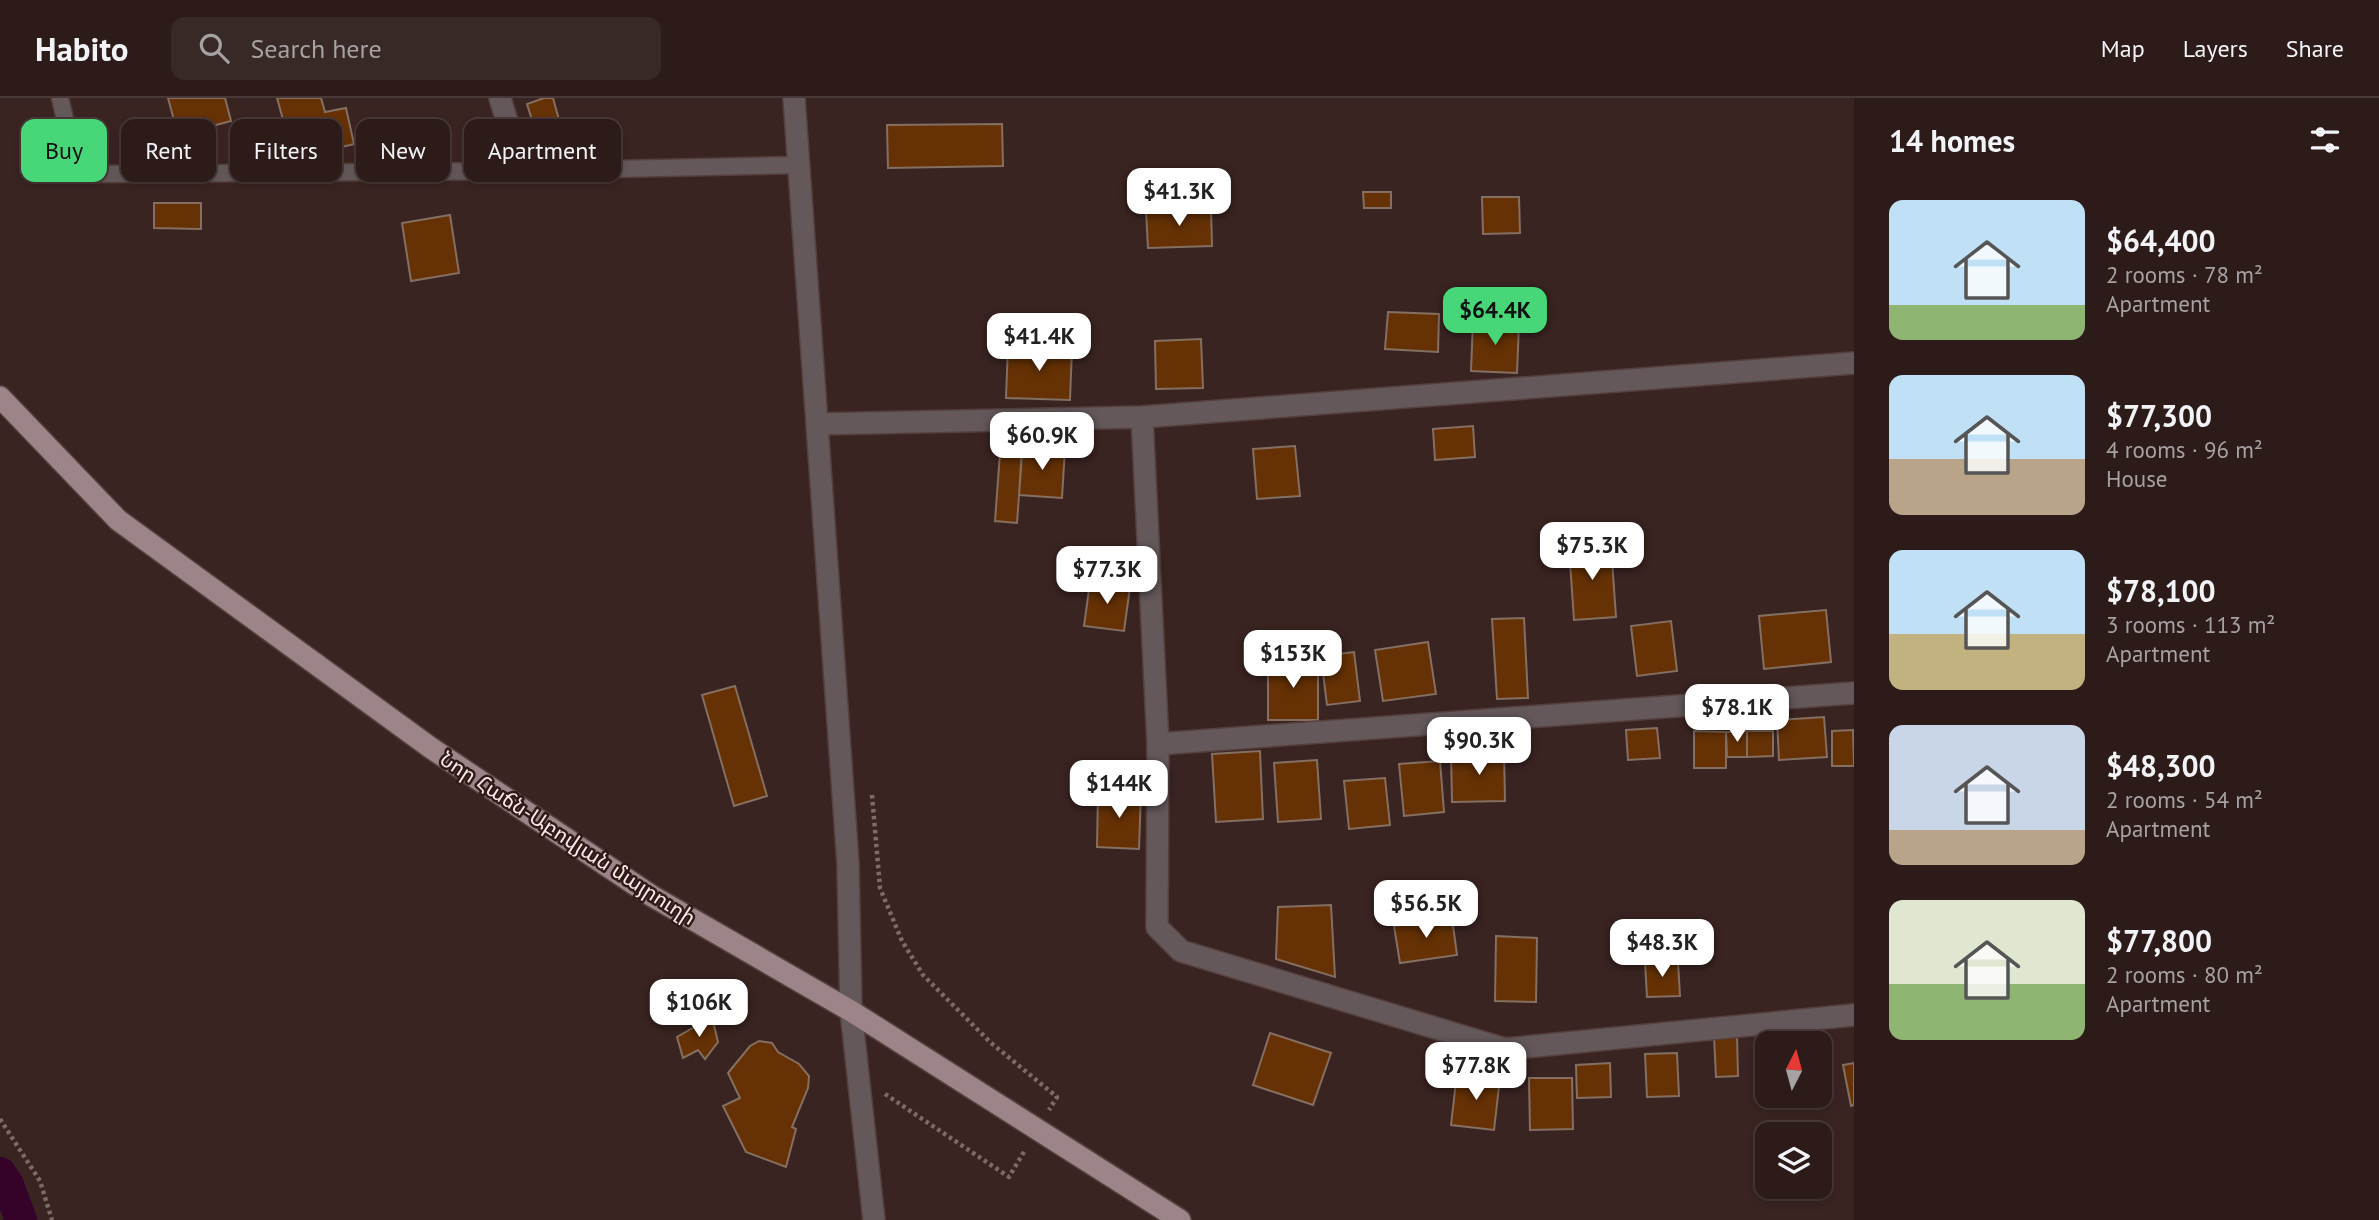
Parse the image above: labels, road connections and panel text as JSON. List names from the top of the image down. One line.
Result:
{"streets":{"main road":["Նոր Հաճն-Աբովյան մայրուղի"]},"north":"top","page":{"header":"Habito","search":"Search here","nav":["Map","Layers","Share"],"heading":"14 homes","chip":["Buy","Rent","Filters","New","Apartment"],"price":["$41.3K","$64.4K","$41.4K","$60.9K","$75.3K","$77.3K","$153K","$78.1K","$90.3K","$144K","$56.5K","$48.3K","$106K","$77.8K"],"list":[{"name":"$64,400","note":"2 rooms · 78 m² · Apartment"},{"name":"$77,300","note":"4 rooms · 96 m² · House"},{"name":"$78,100","note":"3 rooms · 113 m² · Apartment"},{"name":"$48,300","note":"2 rooms · 54 m² · Apartment"},{"name":"$77,800","note":"2 rooms · 80 m² · Apartment"}]}}
